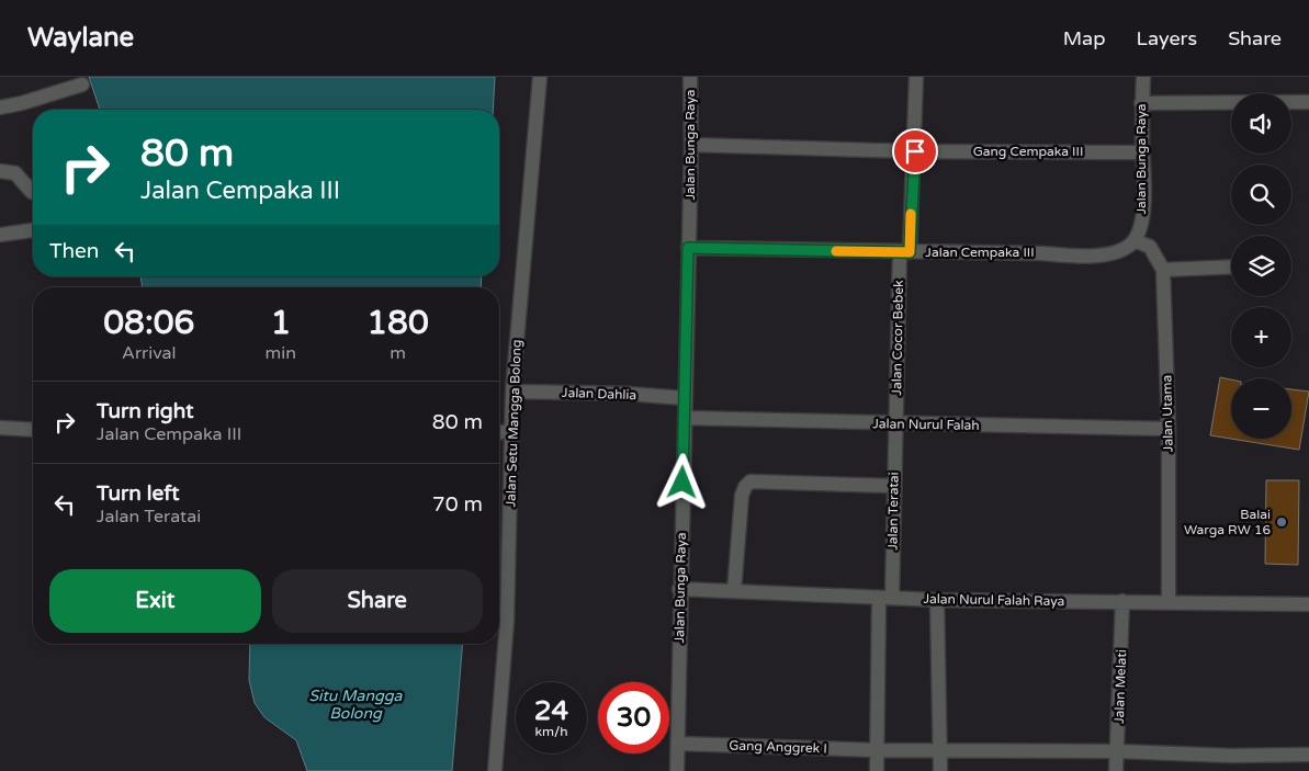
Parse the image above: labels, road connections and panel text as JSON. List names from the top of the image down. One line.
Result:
{"streets":{"street":["Jalan Bunga Raya","Gang Cempaka III","Jalan Cempaka III","Jalan Cocor Bebek","Jalan Dahlia","Jalan Utama","Jalan Setu Mangga Bolong","Jalan Nurul Falah","Jalan Teratai","Jalan Nurul Falah Raya","Jalan Melati","Gang Anggrek I"]},"crossings":[["Jalan Bunga Raya","Gang Cempaka III"],["Jalan Bunga Raya","Jalan Cempaka III"],["Jalan Bunga Raya","Jalan Dahlia"],["Jalan Bunga Raya","Jalan Utama"],["Jalan Bunga Raya","Jalan Nurul Falah"],["Jalan Bunga Raya","Jalan Nurul Falah Raya"],["Jalan Bunga Raya","Gang Anggrek I"],["Jalan Cempaka III","Jalan Cocor Bebek"],["Jalan Cempaka III","Jalan Utama"],["Jalan Cocor Bebek","Jalan Nurul Falah"],["Jalan Cocor Bebek","Jalan Teratai"],["Jalan Dahlia","Jalan Setu Mangga Bolong"],["Jalan Utama","Jalan Nurul Falah"],["Jalan Utama","Jalan Nurul Falah Raya"],["Jalan Nurul Falah","Jalan Teratai"],["Jalan Teratai","Jalan Nurul Falah Raya"],["Jalan Teratai","Gang Anggrek I"],["Jalan Nurul Falah Raya","Jalan Melati"],["Jalan Melati","Gang Anggrek I"]],"water":["Situ Mangga Bolong"],"places":["Balai Warga RW 16"],"page":{"header":"Waylane","nav":["Map","Layers","Share"],"map_buttons":["+","−"],"turn":["80 m","Jalan Cempaka III"],"then":"Then","eta":["08:06","Arrival","1","min","180","m"],"list":[{"name":"Turn right","note":"Jalan Cempaka III","value":"80 m"},{"name":"Turn left","note":"Jalan Teratai","value":"70 m"}],"buttons":["Exit","Share"],"speed":"24 km/h","limit":"30"}}
